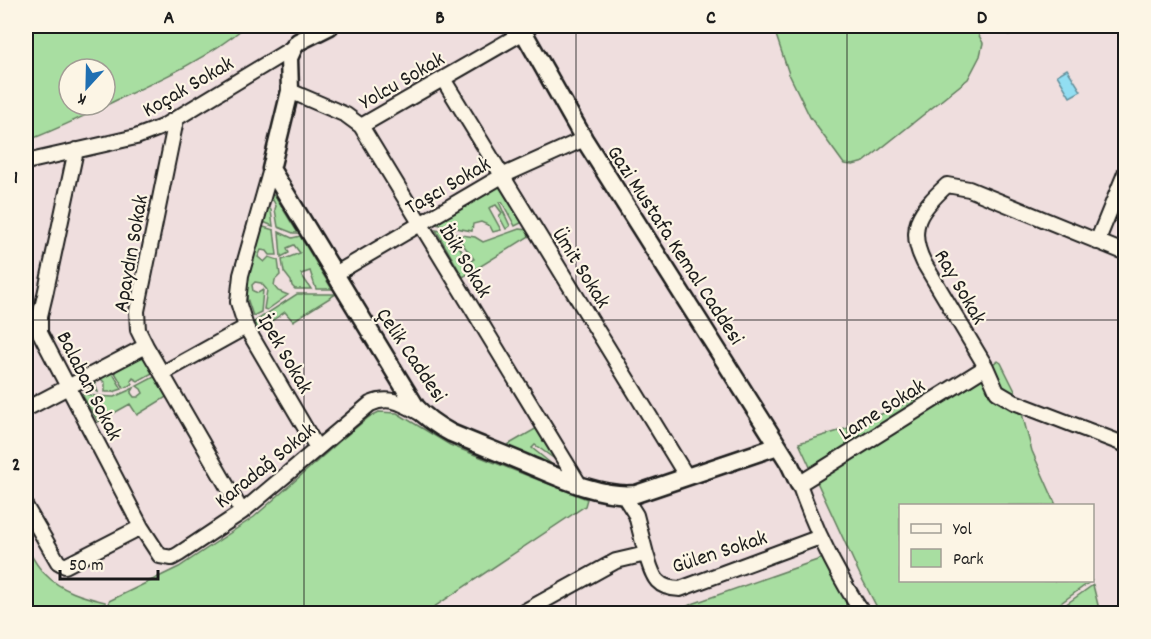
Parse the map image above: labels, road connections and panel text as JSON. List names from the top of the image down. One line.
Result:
{"streets":{"street":["Yolcu Sokak","Koçak Sokak","Taşcı Sokak","Gazi Mustafa Kemal Caddesi","Apaydın Sokak","İbik Sokak","Ümit Sokak","Ray Sokak","İpek Sokak","Çelik Caddesi","Balaban Sokak","Lame Sokak","Karadağ Sokak","Gülen Sokak"]},"crossings":[["Yolcu Sokak","Gazi Mustafa Kemal Caddesi"],["Yolcu Sokak","İbik Sokak"],["Yolcu Sokak","Ümit Sokak"],["Koçak Sokak","Apaydın Sokak"],["Koçak Sokak","Balaban Sokak"],["Taşcı Sokak","Gazi Mustafa Kemal Caddesi"],["Taşcı Sokak","İbik Sokak"],["Taşcı Sokak","Ümit Sokak"],["Taşcı Sokak","Çelik Caddesi"],["Gazi Mustafa Kemal Caddesi","Çelik Caddesi"],["Gazi Mustafa Kemal Caddesi","Lame Sokak"],["Apaydın Sokak","Karadağ Sokak"],["İbik Sokak","Çelik Caddesi"],["Ümit Sokak","Çelik Caddesi"],["Ray Sokak","Lame Sokak"],["İpek Sokak","Çelik Caddesi"],["İpek Sokak","Karadağ Sokak"],["Çelik Caddesi","Karadağ Sokak"],["Balaban Sokak","Karadağ Sokak"]],"legend":["Yol","Park"],"scale_bar":"50 m","north":"bottom","grid":{"columns":["A","B","C","D"],"rows":["1","2"]}}
